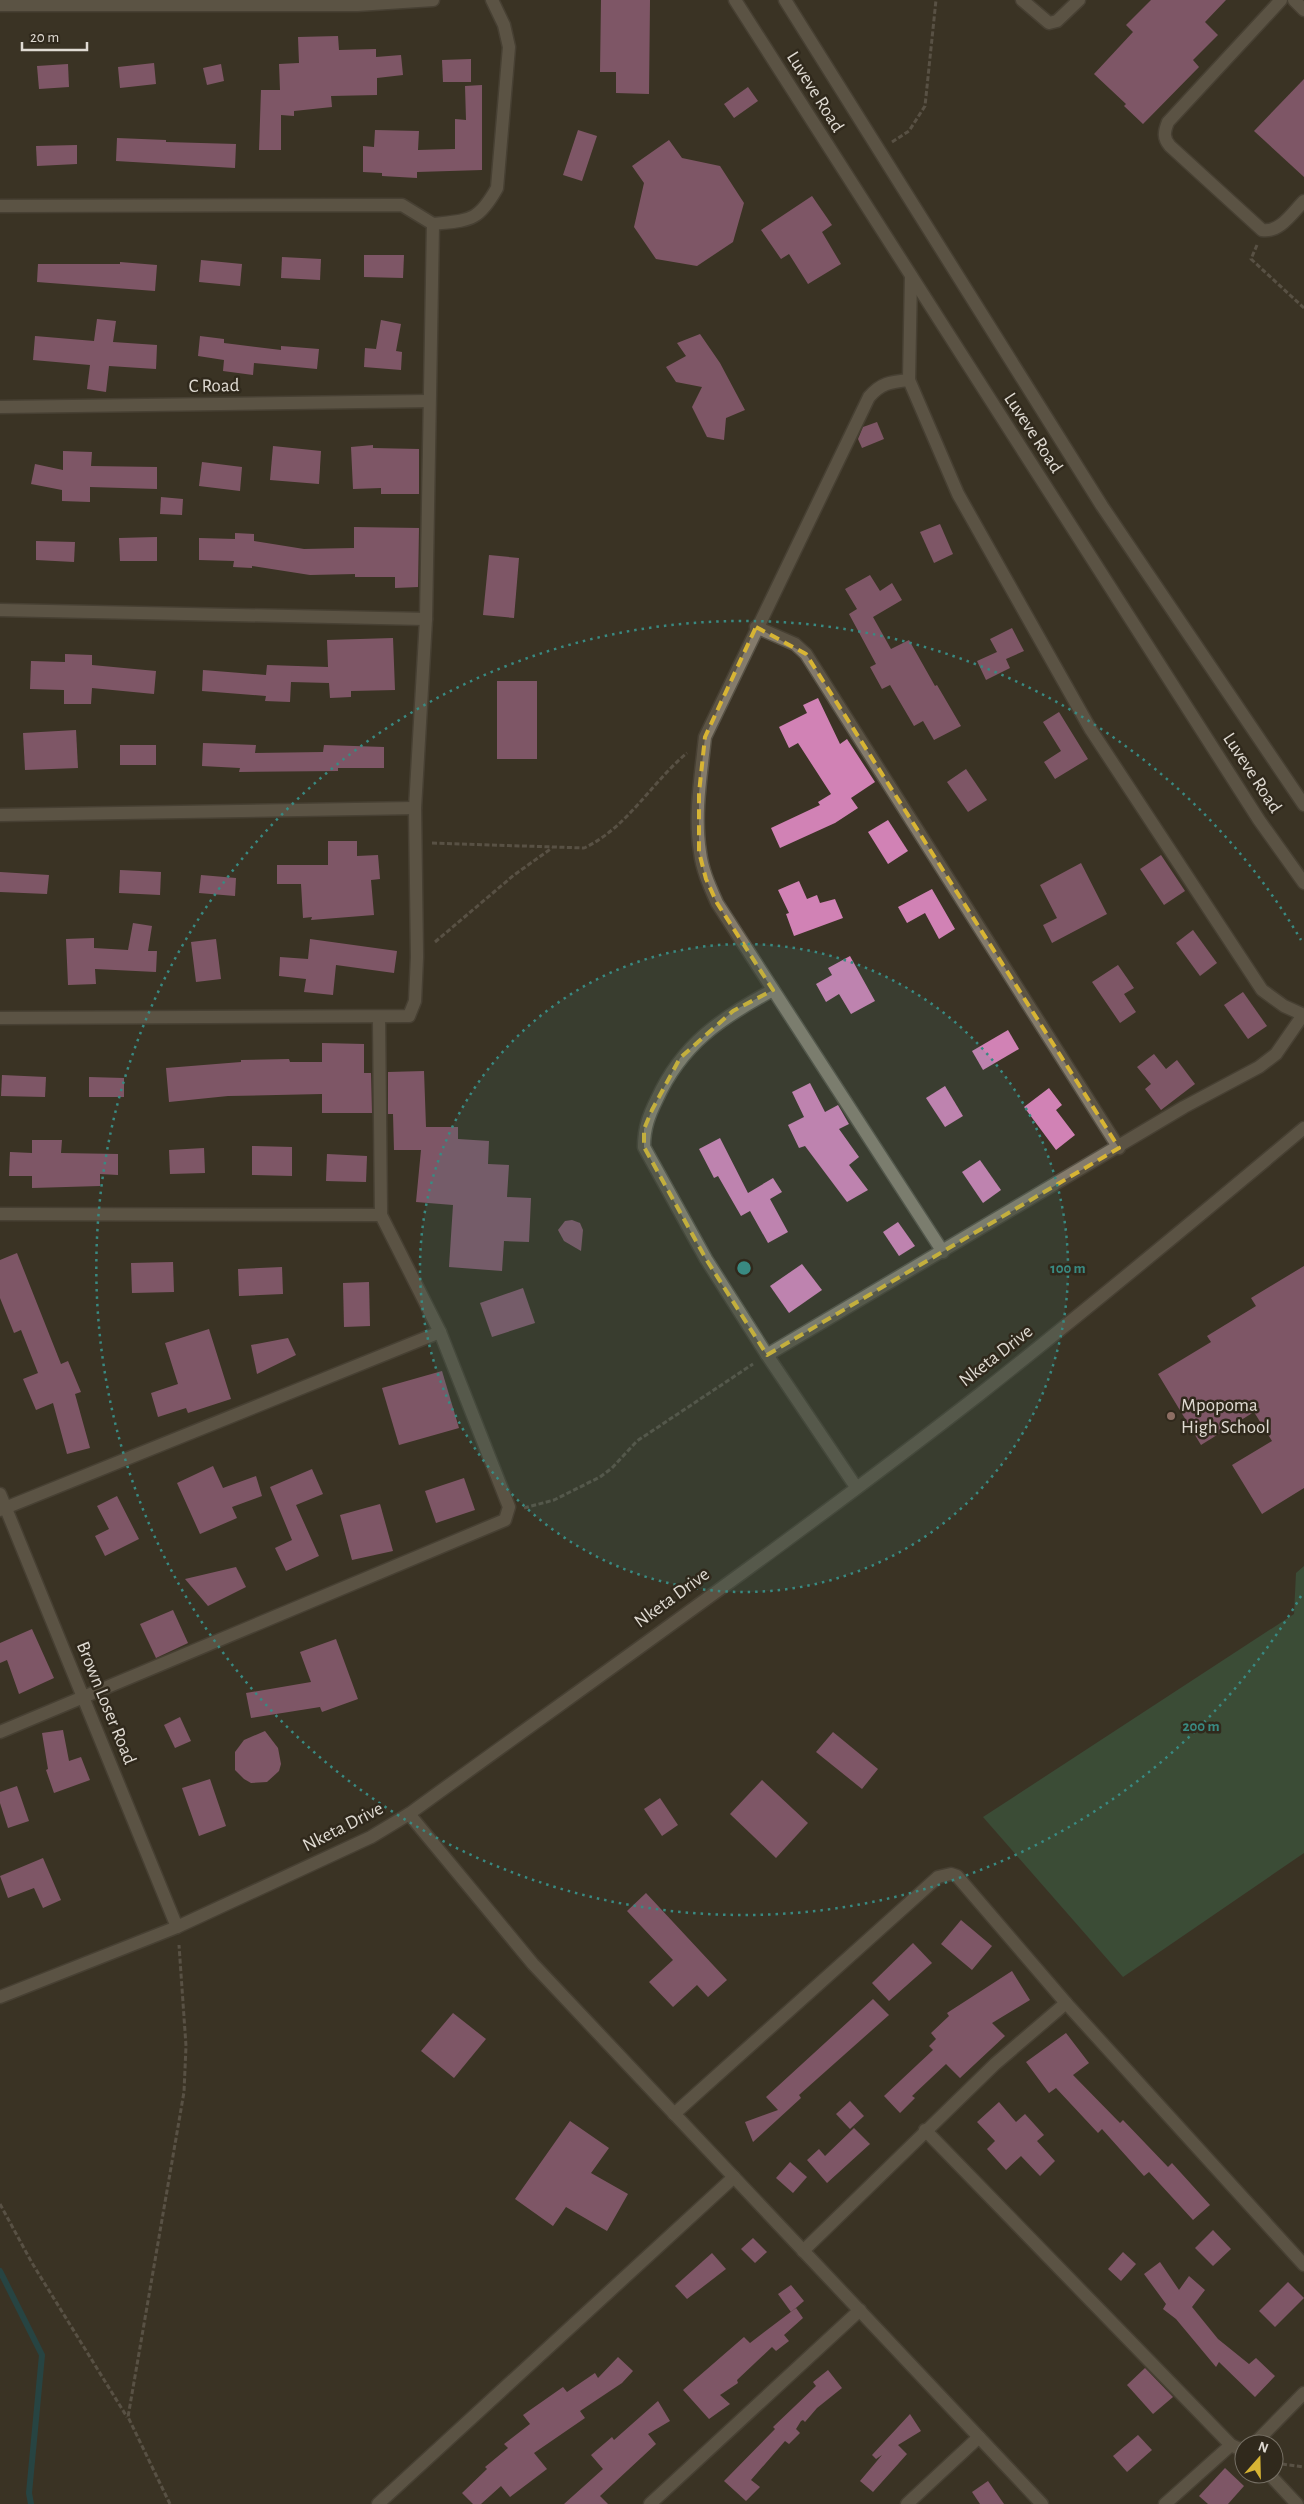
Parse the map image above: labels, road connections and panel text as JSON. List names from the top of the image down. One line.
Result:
{"streets":{"street":["Luveve Road","C Road","Nketa Drive","Brown Loser Road"]},"crossings":[["Nketa Drive","Brown Loser Road"]],"places":["Mpopoma High School"],"scale_bar":"20 m","north":"top","rings":["100 m","200 m"]}
